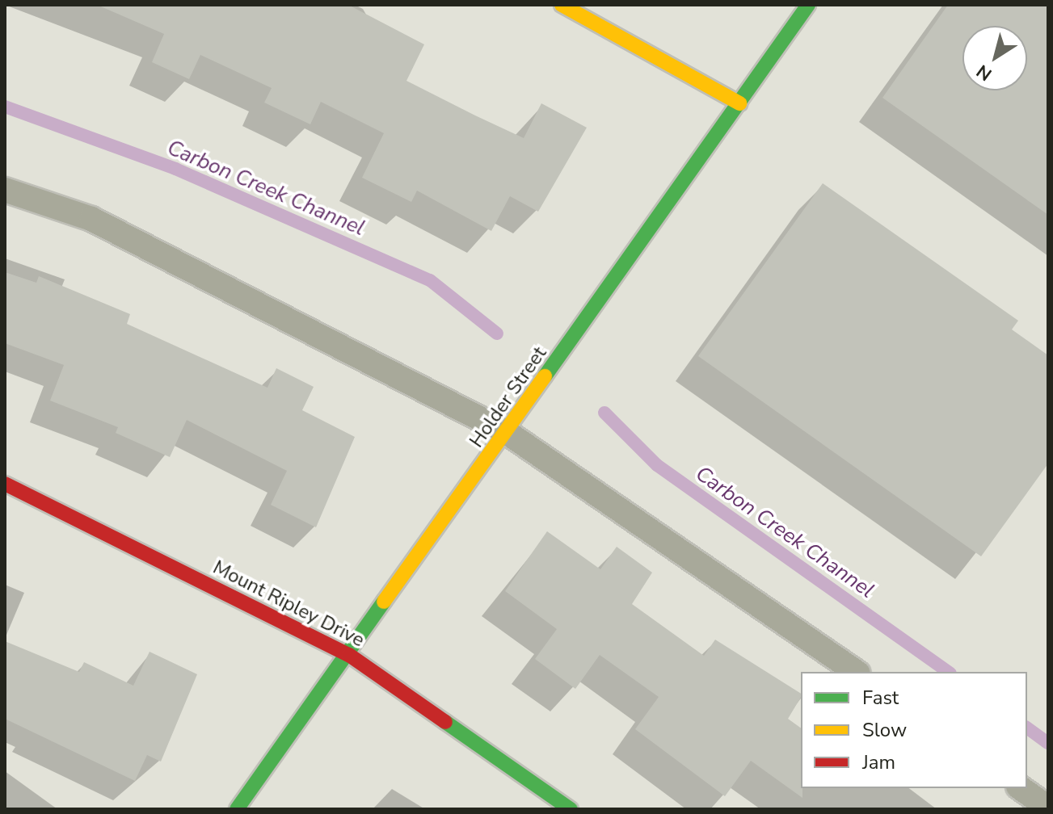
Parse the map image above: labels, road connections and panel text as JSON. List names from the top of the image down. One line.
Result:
{"streets":{"street":["Holder Street","Mount Ripley Drive"]},"crossings":[["Holder Street","Mount Ripley Drive"]],"water":["Carbon Creek Channel"],"legend":["Fast","Slow","Jam"],"north":"bottom left"}
